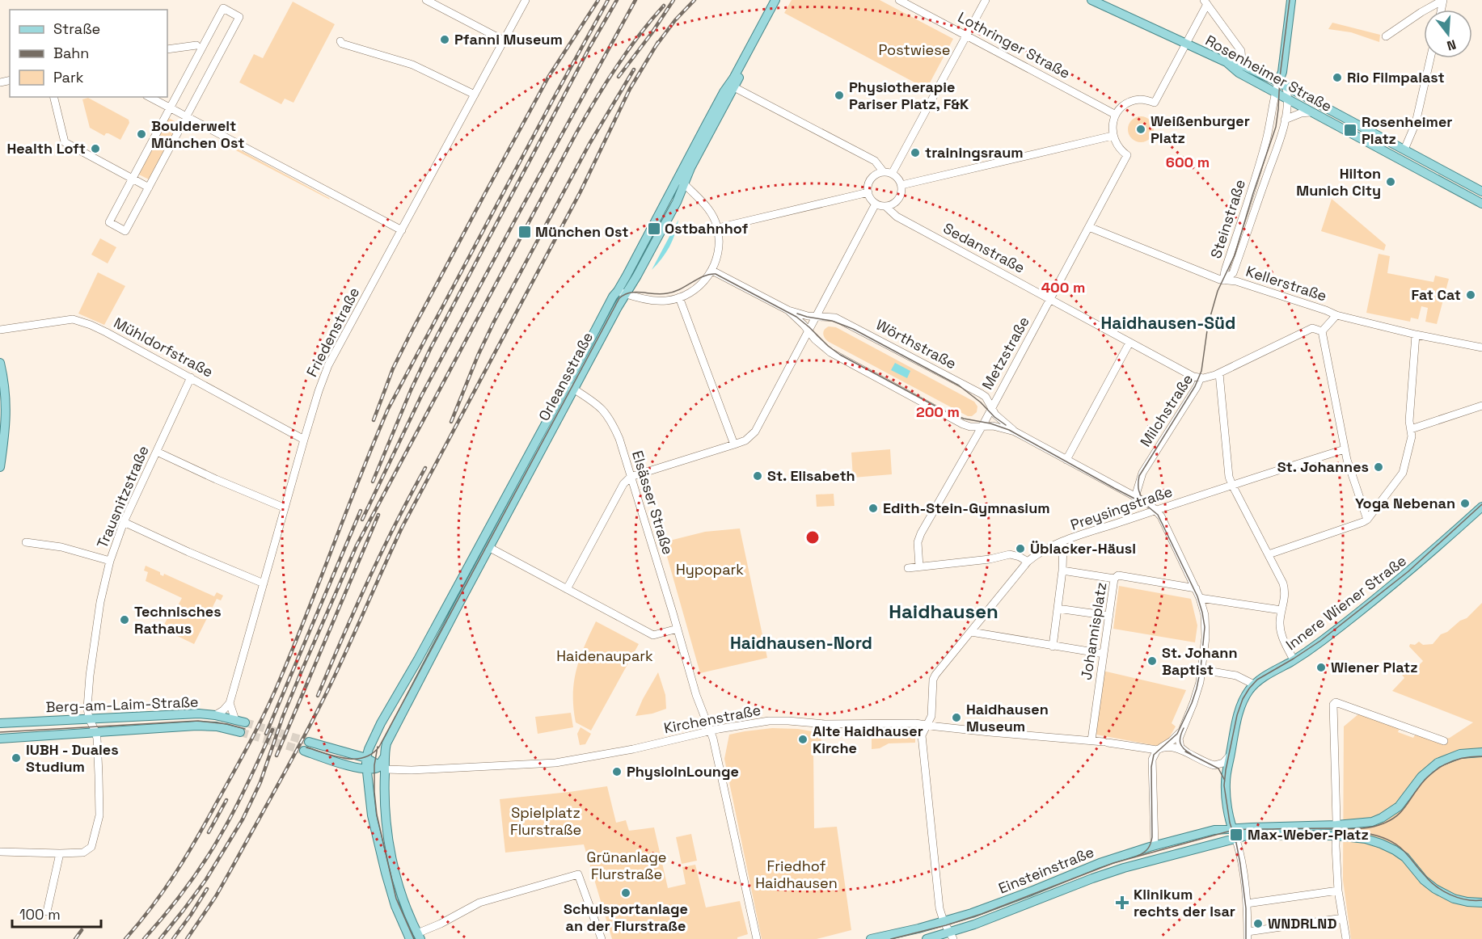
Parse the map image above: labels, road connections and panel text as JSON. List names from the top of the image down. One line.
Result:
{"streets":{"main road":["Rosenheimer Straße","Orleansstraße","Innere Wiener Straße","Berg-am-Laim-Straße","Einsteinstraße"],"street":["Lothringer Straße","Steinstraße","Sedanstraße","Kellerstraße","Friedenstraße","Wörthstraße","Mühldorfstraße","Metzstraße","Milchstraße","Trausnitzstraße","Elsässer Straße","Preysingstraße","Johannisplatz","Kirchenstraße"]},"crossings":[["Rosenheimer Straße","Steinstraße"],["Steinstraße","Kellerstraße"],["Sedanstraße","Metzstraße"],["Sedanstraße","Milchstraße"],["Kellerstraße","Metzstraße"],["Friedenstraße","Mühldorfstraße"],["Wörthstraße","Metzstraße"],["Wörthstraße","Milchstraße"],["Wörthstraße","Preysingstraße"],["Mühldorfstraße","Trausnitzstraße"],["Orleansstraße","Elsässer Straße"],["Orleansstraße","Kirchenstraße"],["Trausnitzstraße","Berg-am-Laim-Straße"],["Elsässer Straße","Kirchenstraße"],["Preysingstraße","Kirchenstraße"],["Preysingstraße","Einsteinstraße"],["Innere Wiener Straße","Kirchenstraße"],["Johannisplatz","Kirchenstraße"]],"districts":["Haidhausen-Süd","Haidhausen","Haidhausen-Nord"],"parks":["Postwiese","Hypopark","Haidenaupark","Spielplatz Flurstraße","Grünanlage Flurstraße","Friedhof Haidhausen"],"places":{"other":["Pfanni Museum","Rio Filmpalast","Physiotherapie Pariser Platz, F&K","Weißenburger Platz","Boulderwelt München Ost","Health Loft","trainingsraum","Hilton Munich City","Fat Cat","St. Johannes","St. Elisabeth","Yoga Nebenan","Edith-Stein-Gymnasium","Üblacker-Häusl","Technisches Rathaus","St. Johann Baptist","Wiener Platz","Haidhausen Museum","Alte Haidhauser Kirche","IUBH - Duales Studium","PhysioInLounge","Schulsportanlage an der Flurstraße","WNDRLND"],"transit":["Rosenheimer Platz","Ostbahnhof","München Ost","Max-Weber-Platz"],"health":["Klinikum rechts der Isar"]},"legend":["Straße","Bahn","Park"],"scale_bar":"100 m","north":"bottom","rings":["600 m","400 m","200 m"]}
